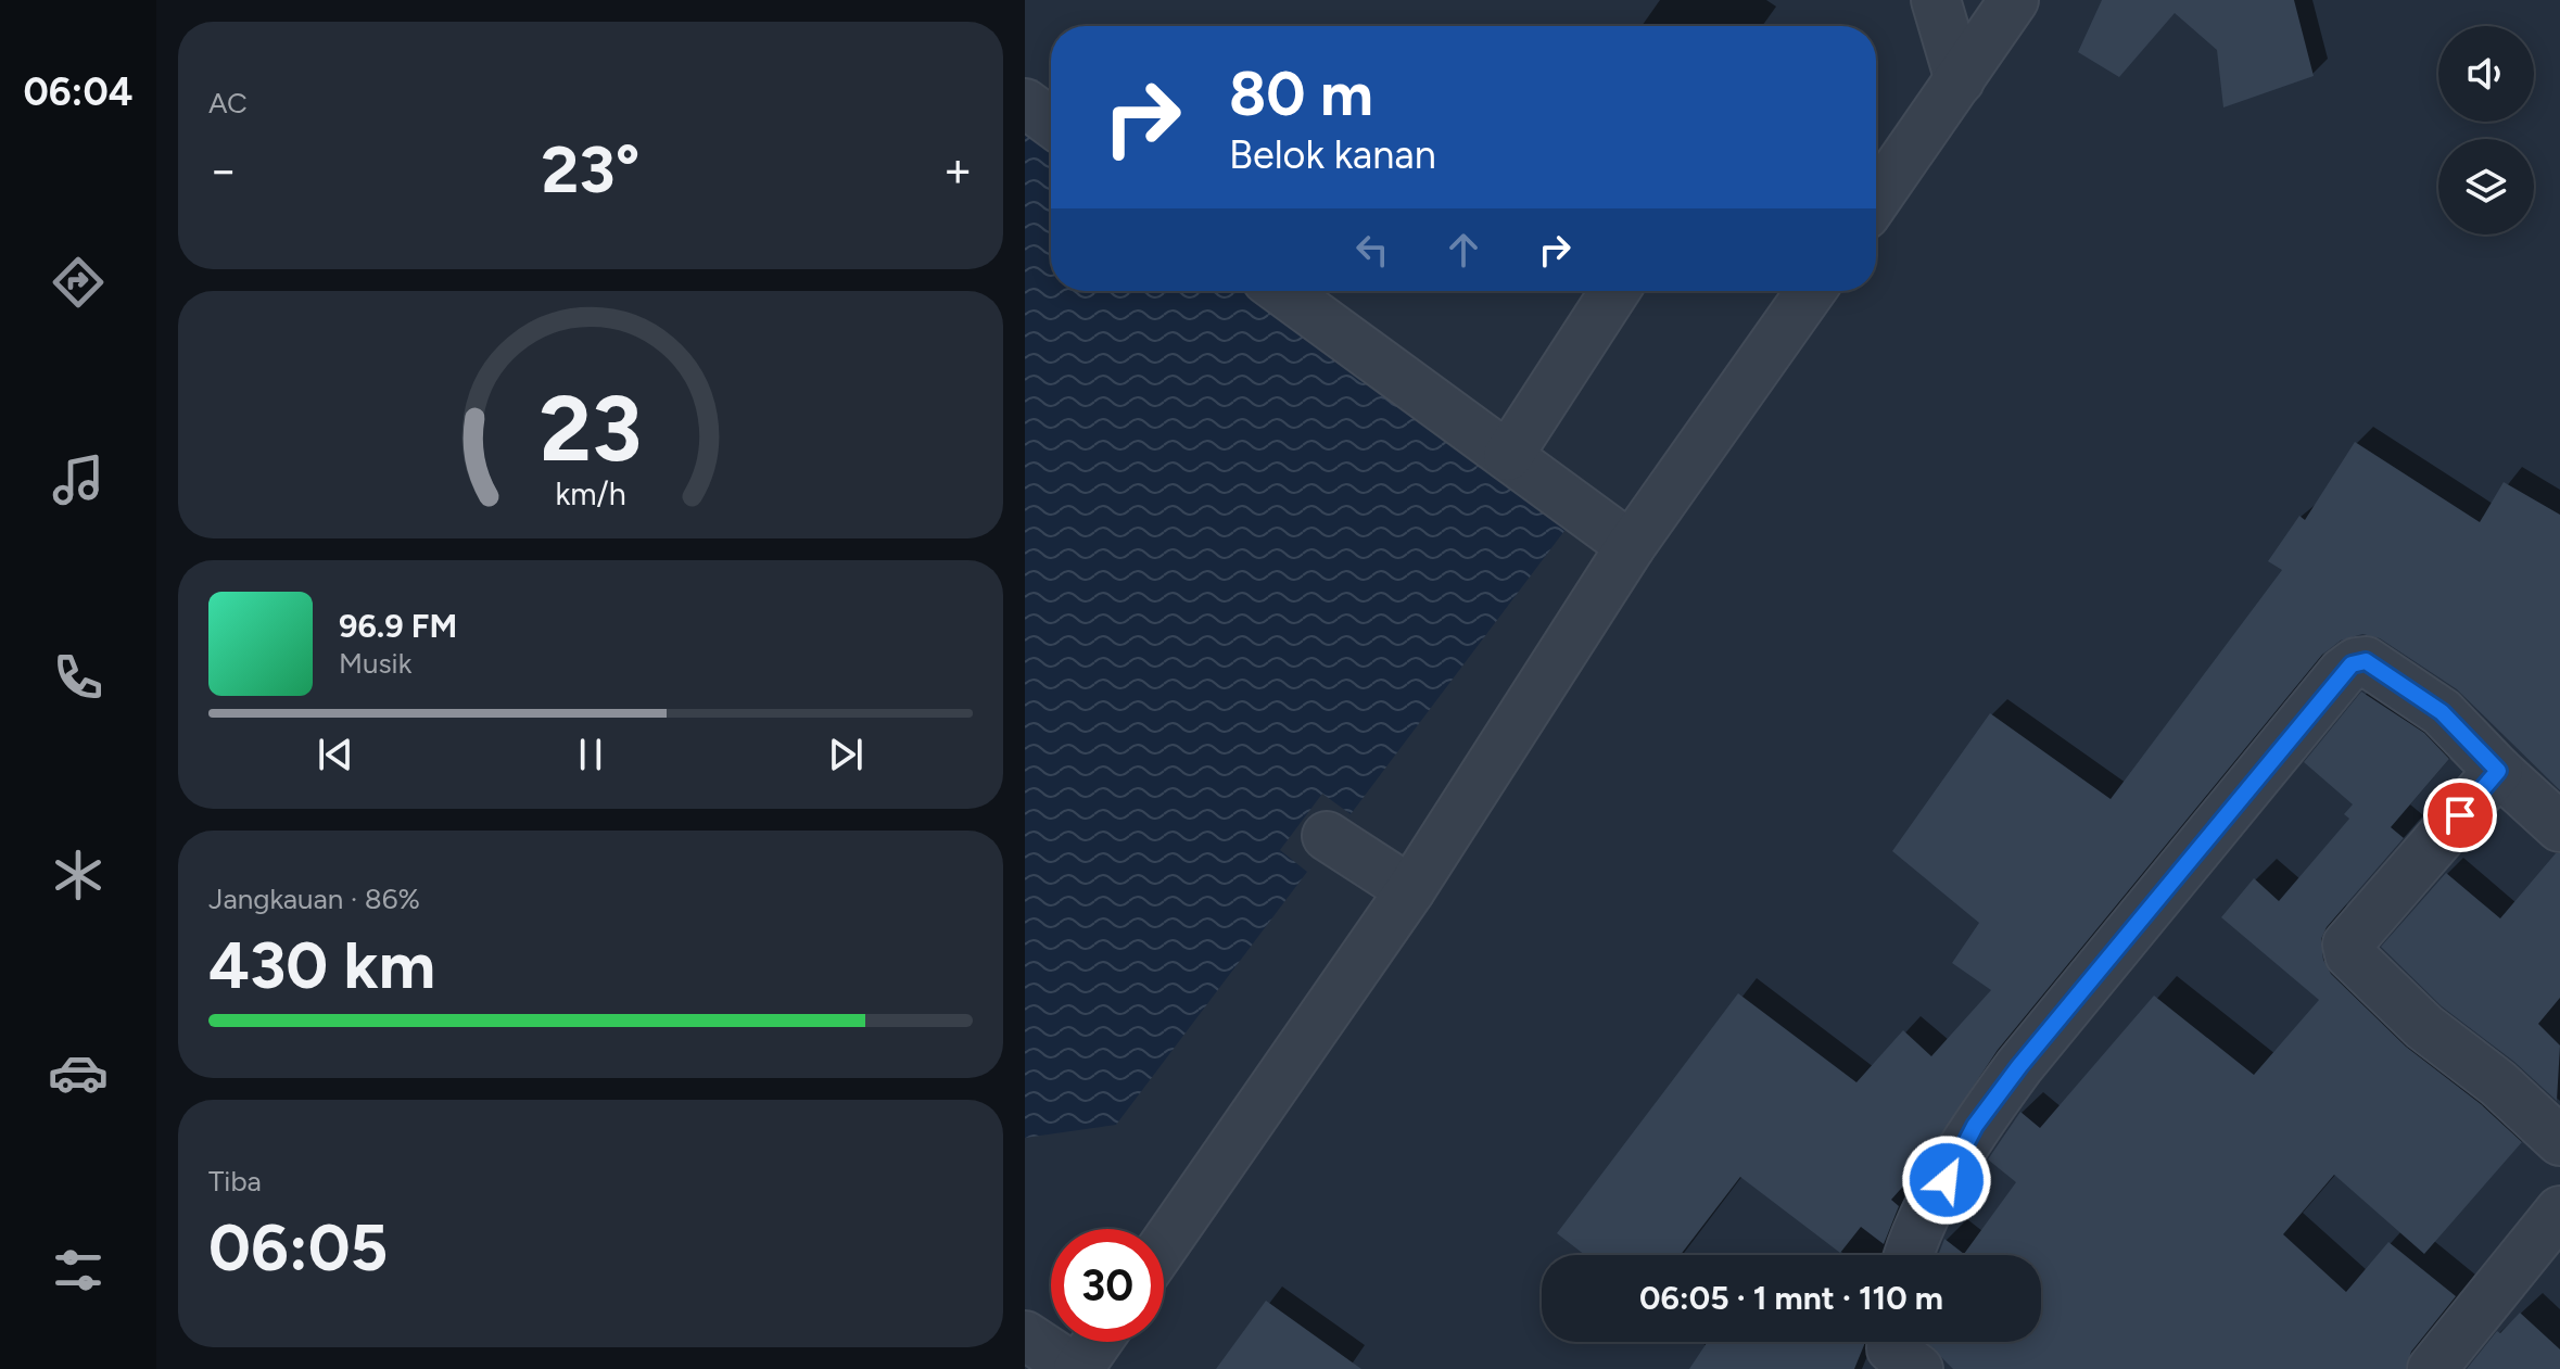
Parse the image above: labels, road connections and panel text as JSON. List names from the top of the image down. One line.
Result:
{"page":{"tabs":"06:04","tile":["AC",["Jangkauan · 86%","430 km"],["Tiba","06:05"]],"turn":["80 m","Belok kanan"],"heat":["−","23°","+"],"song":["96.9 FM","Musik"],"limit":"30","trip":"06:05 · 1 mnt · 110 m","gauge":["23","km/h"]}}
